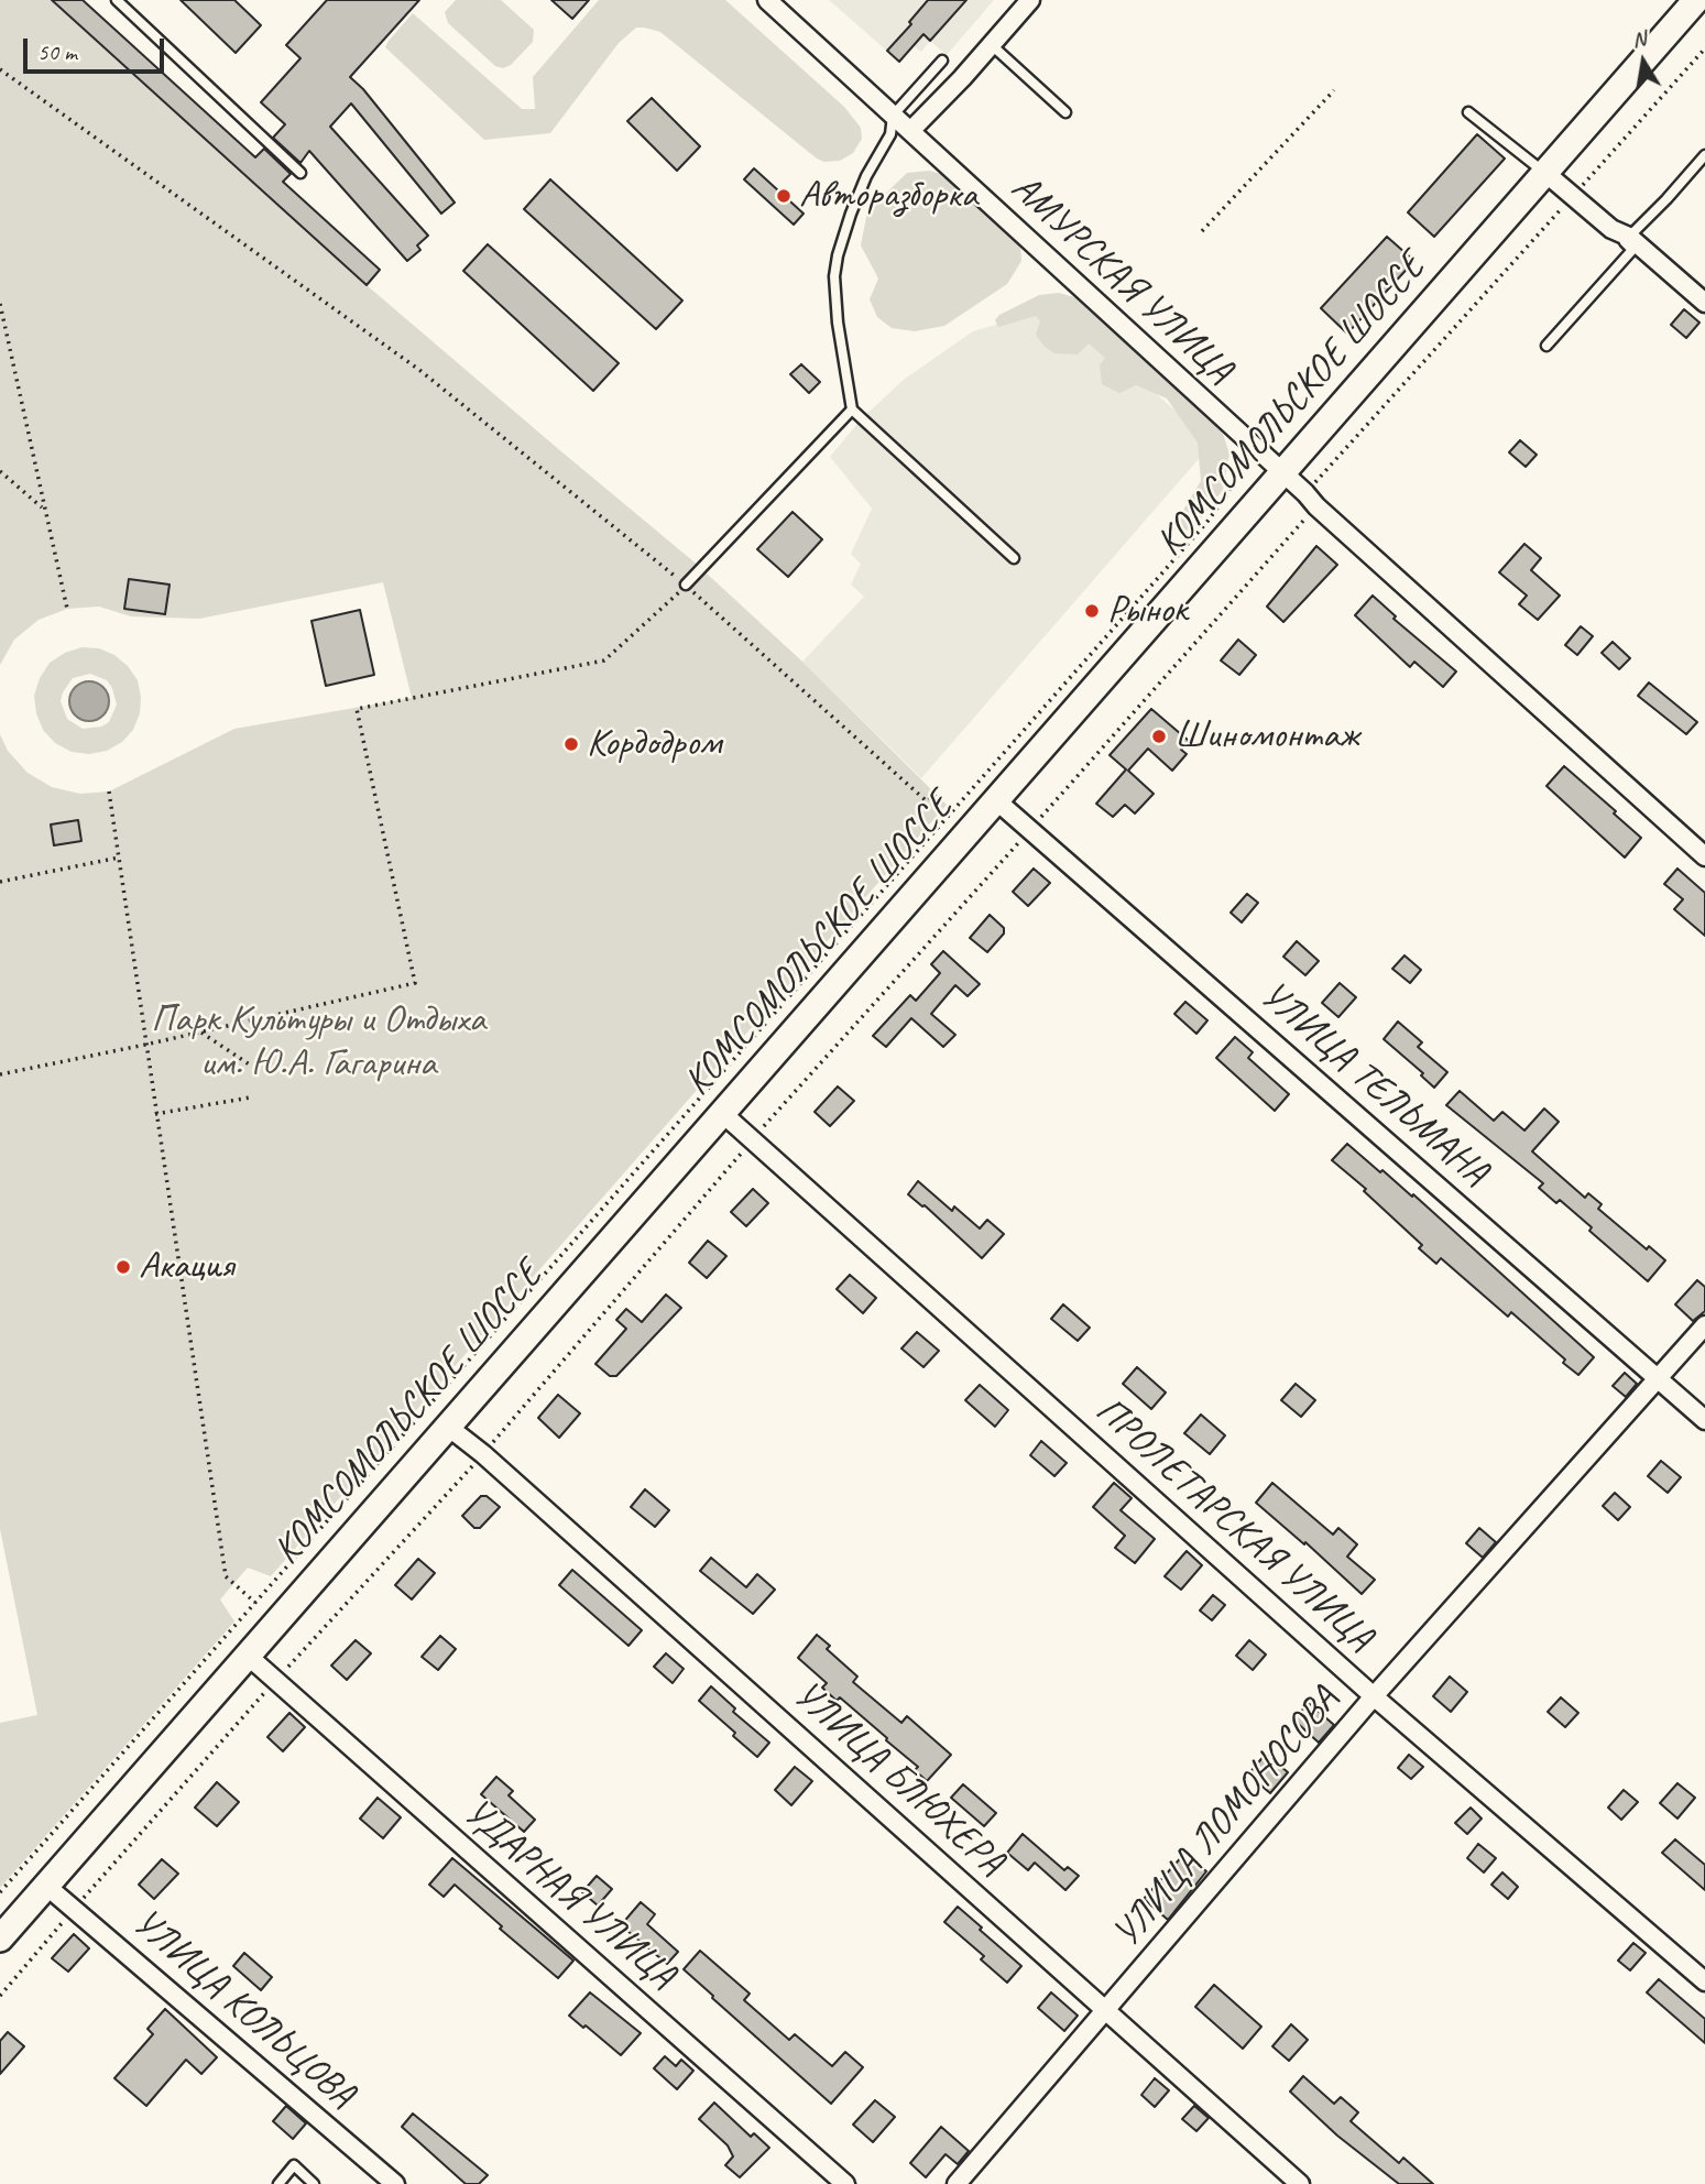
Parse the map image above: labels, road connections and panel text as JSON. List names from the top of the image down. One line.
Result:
{"streets":{"main road":["КОМСОМОЛЬСКОЕ ШОССЕ"],"street":["АМУРСКАЯ УЛИЦА","УЛИЦА ТЕЛЬМАНА","ПРОЛЕТАРСКАЯ УЛИЦА","УЛИЦА БЛЮХЕРА","УЛИЦА ЛОМОНОСОВА","УДАРНАЯ УЛИЦА","УЛИЦА КОЛЬЦОВА"]},"crossings":[["АМУРСКАЯ УЛИЦА","КОМСОМОЛЬСКОЕ ШОССЕ"],["КОМСОМОЛЬСКОЕ ШОССЕ","УЛИЦА ТЕЛЬМАНА"],["КОМСОМОЛЬСКОЕ ШОССЕ","ПРОЛЕТАРСКАЯ УЛИЦА"],["КОМСОМОЛЬСКОЕ ШОССЕ","УЛИЦА БЛЮХЕРА"],["КОМСОМОЛЬСКОЕ ШОССЕ","УДАРНАЯ УЛИЦА"],["КОМСОМОЛЬСКОЕ ШОССЕ","УЛИЦА КОЛЬЦОВА"],["УЛИЦА ТЕЛЬМАНА","УЛИЦА ЛОМОНОСОВА"],["ПРОЛЕТАРСКАЯ УЛИЦА","УЛИЦА ЛОМОНОСОВА"],["УЛИЦА БЛЮХЕРА","УЛИЦА ЛОМОНОСОВА"]],"parks":["Парк Культуры и Отдыха им. Ю.А. Гагарина"],"places":["Авторазборка","Рынок","Шиномонтаж","Кордодром","Акация"],"scale_bar":"50 m","north":"top"}
